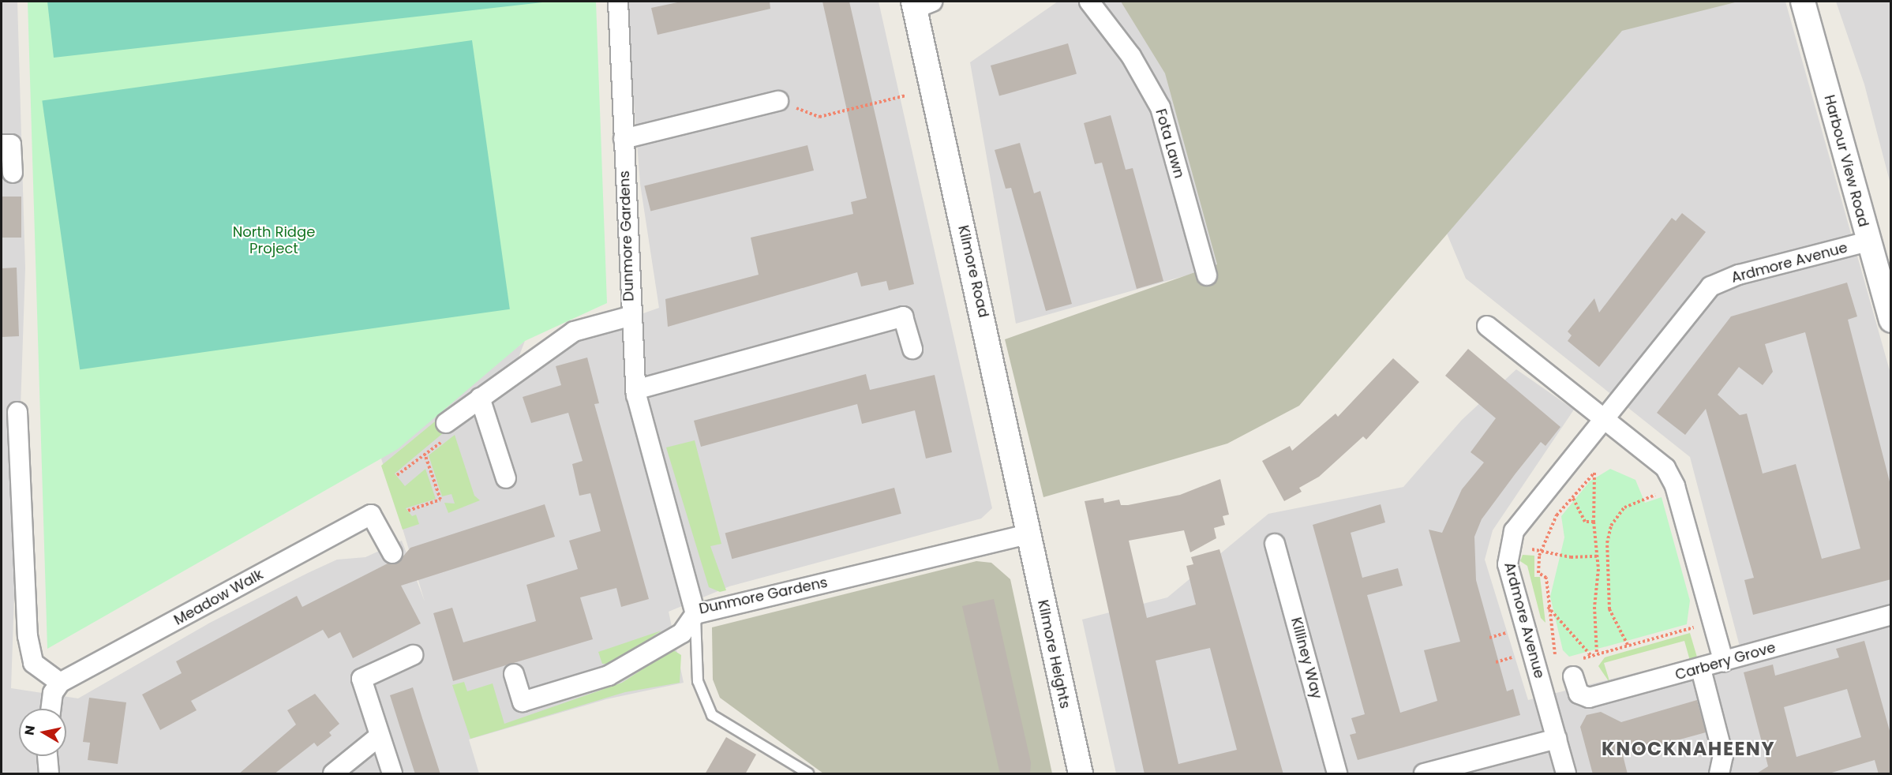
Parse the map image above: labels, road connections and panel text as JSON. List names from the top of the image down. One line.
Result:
{"streets":{"street":["Fota Lawn","Harbour View Road","Dunmore Gardens","Ardmore Avenue","Kilmore Road","Meadow Walk","Kilmore Heights","Killiney Way","Carbery Grove"]},"crossings":[["Harbour View Road","Ardmore Avenue"],["Dunmore Gardens","Kilmore Road"],["Dunmore Gardens","Kilmore Heights"],["Kilmore Road","Kilmore Heights"]],"districts":["KNOCKNAHEENY"],"parks":["North Ridge Project"],"north":"left"}
